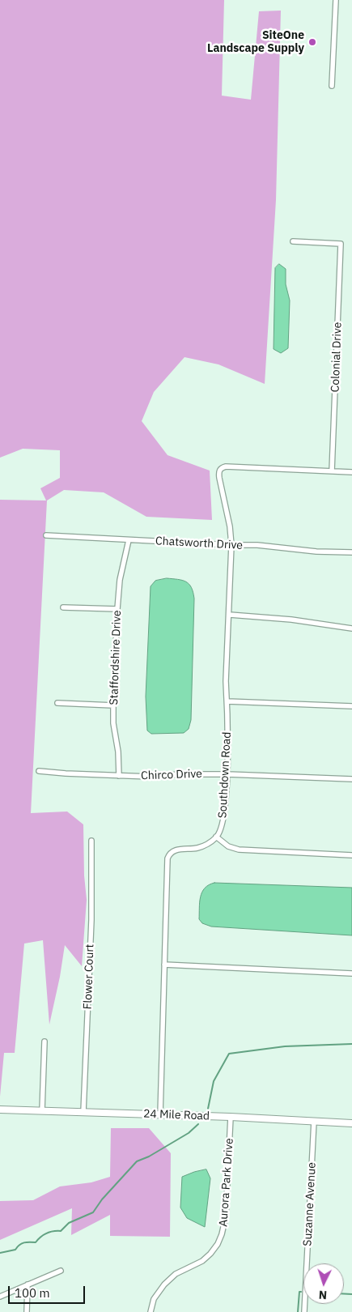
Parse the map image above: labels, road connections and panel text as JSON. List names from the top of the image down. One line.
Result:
{"streets":{"street":["Colonial Drive","Chatsworth Drive","Staffordshire Drive","Chirco Drive","Southdown Road","Flower Court","24 Mile Road","Aurora Park Drive","Suzanne Avenue"]},"crossings":[["Colonial Drive","Southdown Road"],["Chatsworth Drive","Staffordshire Drive"],["Chatsworth Drive","Southdown Road"],["Staffordshire Drive","Chirco Drive"],["Chirco Drive","Southdown Road"],["Flower Court","24 Mile Road"],["24 Mile Road","Aurora Park Drive"],["24 Mile Road","Suzanne Avenue"]],"places":["SiteOne Landscape Supply"],"scale_bar":"100 m","north":"bottom"}
